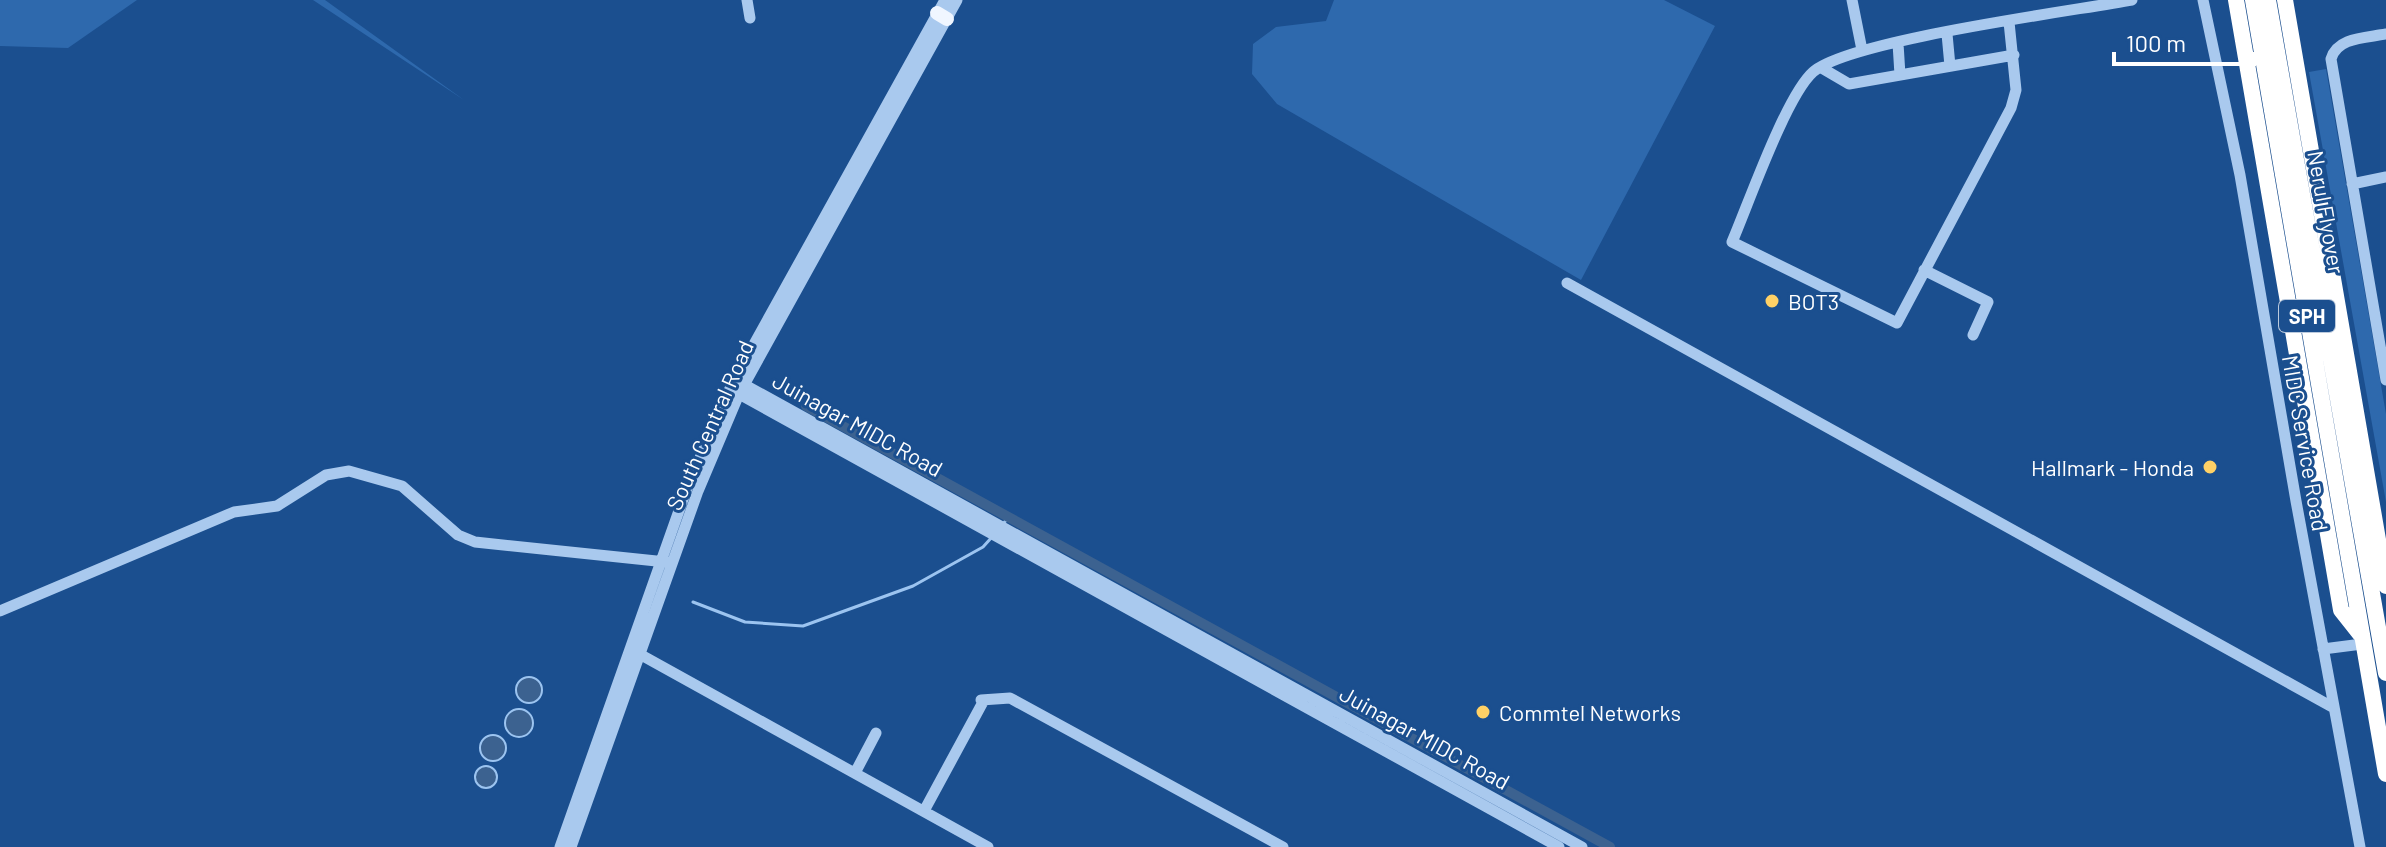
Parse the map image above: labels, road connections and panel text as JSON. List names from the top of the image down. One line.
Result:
{"streets":{"highway":["Nerul Flyover","SPH"],"street":["Juinagar MIDC Road","South Central Road","MIDC Service Road"]},"crossings":[["Nerul Flyover","SPH"],["Juinagar MIDC Road","South Central Road"]],"places":["BOT3","Hallmark - Honda","Commtel Networks"],"scale_bar":"100 m"}
